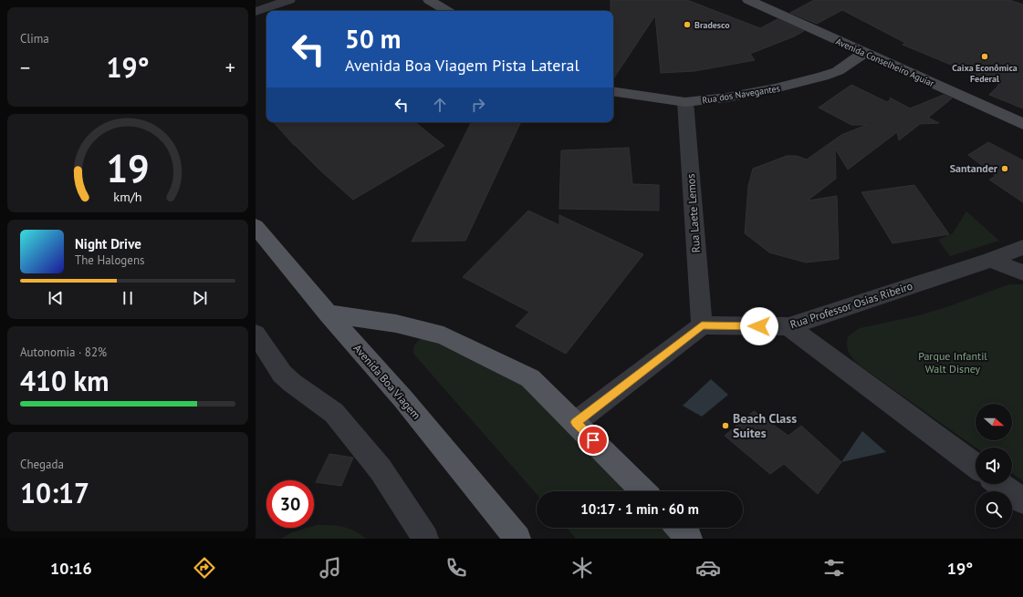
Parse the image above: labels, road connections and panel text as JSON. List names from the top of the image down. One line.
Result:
{"streets":{"main road":["Avenida Conselheiro Aguiar","Rua dos Navegantes","Avenida Boa Viagem"],"street":["Rua Laete Lemos","Rua Professor Osias Ribeiro"]},"crossings":[["Avenida Conselheiro Aguiar","Rua dos Navegantes"],["Rua dos Navegantes","Rua Laete Lemos"],["Rua Laete Lemos","Rua Professor Osias Ribeiro"]],"parks":["Parque Infantil Walt Disney"],"places":["Bradesco","Caixa Econômica Federal","Santander","Beach Class Suites"],"north":"right","page":{"tile":["Clima",["Autonomia · 82%","410 km"],["Chegada","10:17"]],"turn":["50 m","Avenida Boa Viagem Pista Lateral"],"heat":["−","19°","+"],"song":["Night Drive","The Halogens"],"limit":"30","trip":"10:17 · 1 min · 60 m","tabs":["10:16","19°"],"gauge":["19","km/h"]}}
